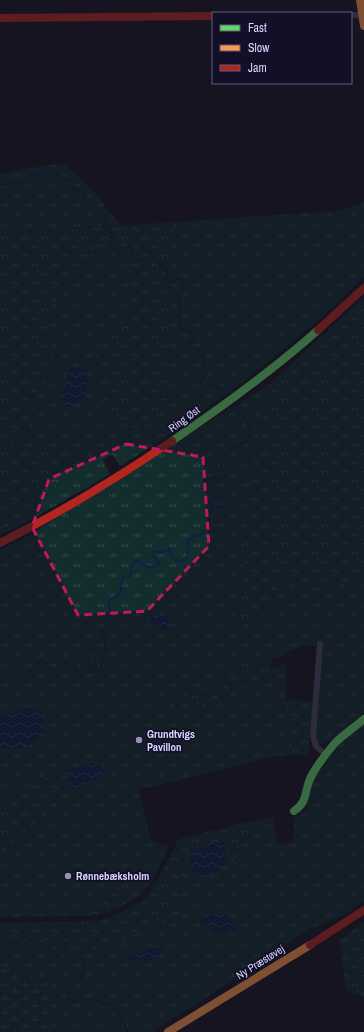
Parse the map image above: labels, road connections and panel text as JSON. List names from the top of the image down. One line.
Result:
{"streets":{"street":["Ring Øst","Ny Præstøvej"]},"places":["Grundtvigs Pavillon","Rønnebæksholm"],"legend":["Fast","Slow","Jam"]}
